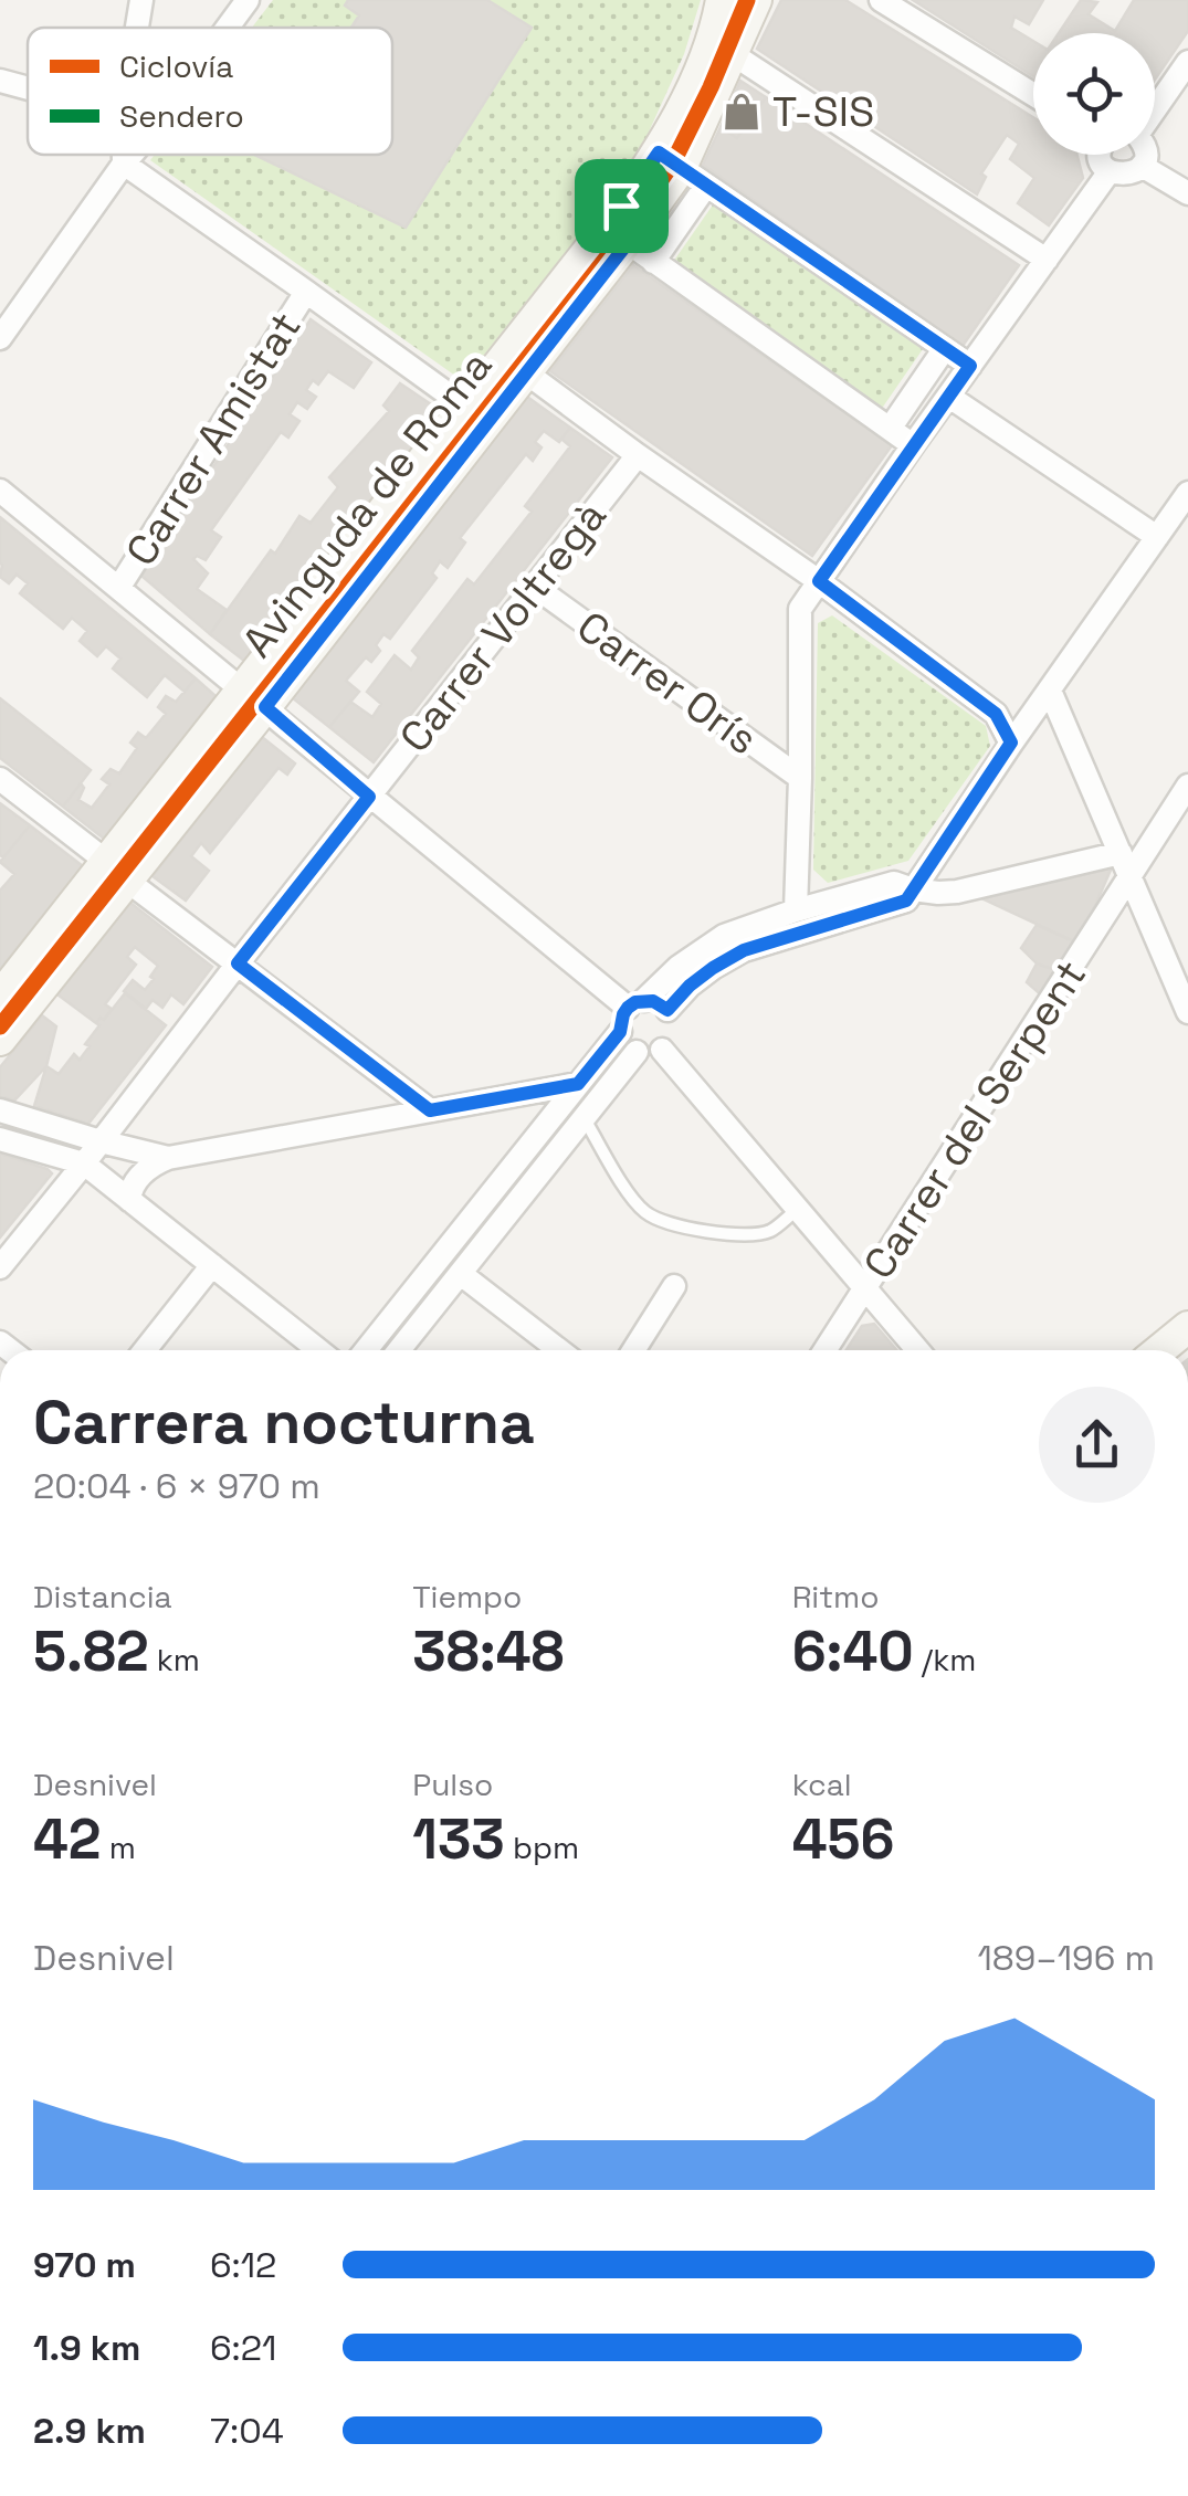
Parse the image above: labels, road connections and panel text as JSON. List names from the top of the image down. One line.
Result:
{"streets":{"street":["Carrer Amistat","Avinguda de Roma","Carrer Voltregà","Carrer Orís","Carrer del Serpent"]},"crossings":[["Carrer Voltregà","Carrer Orís"]],"places":{"shop":["T-SIS"]},"legend":["Ciclovía","Sendero"],"page":{"heading":["Carrera nocturna","20:04 · 6 × 970 m"],"stats":[["Distancia","5.82 km"],["Tiempo","38:48"],["Ritmo","6:40 /km"],["Desnivel","42 m"],["Pulso","133 bpm"],["kcal","456"]],"chart":["Desnivel","189–196 m"],"list":[{"name":"970 m","note":"6:12"},{"name":"1.9 km","note":"6:21"},{"name":"2.9 km","note":"7:04"}]}}
